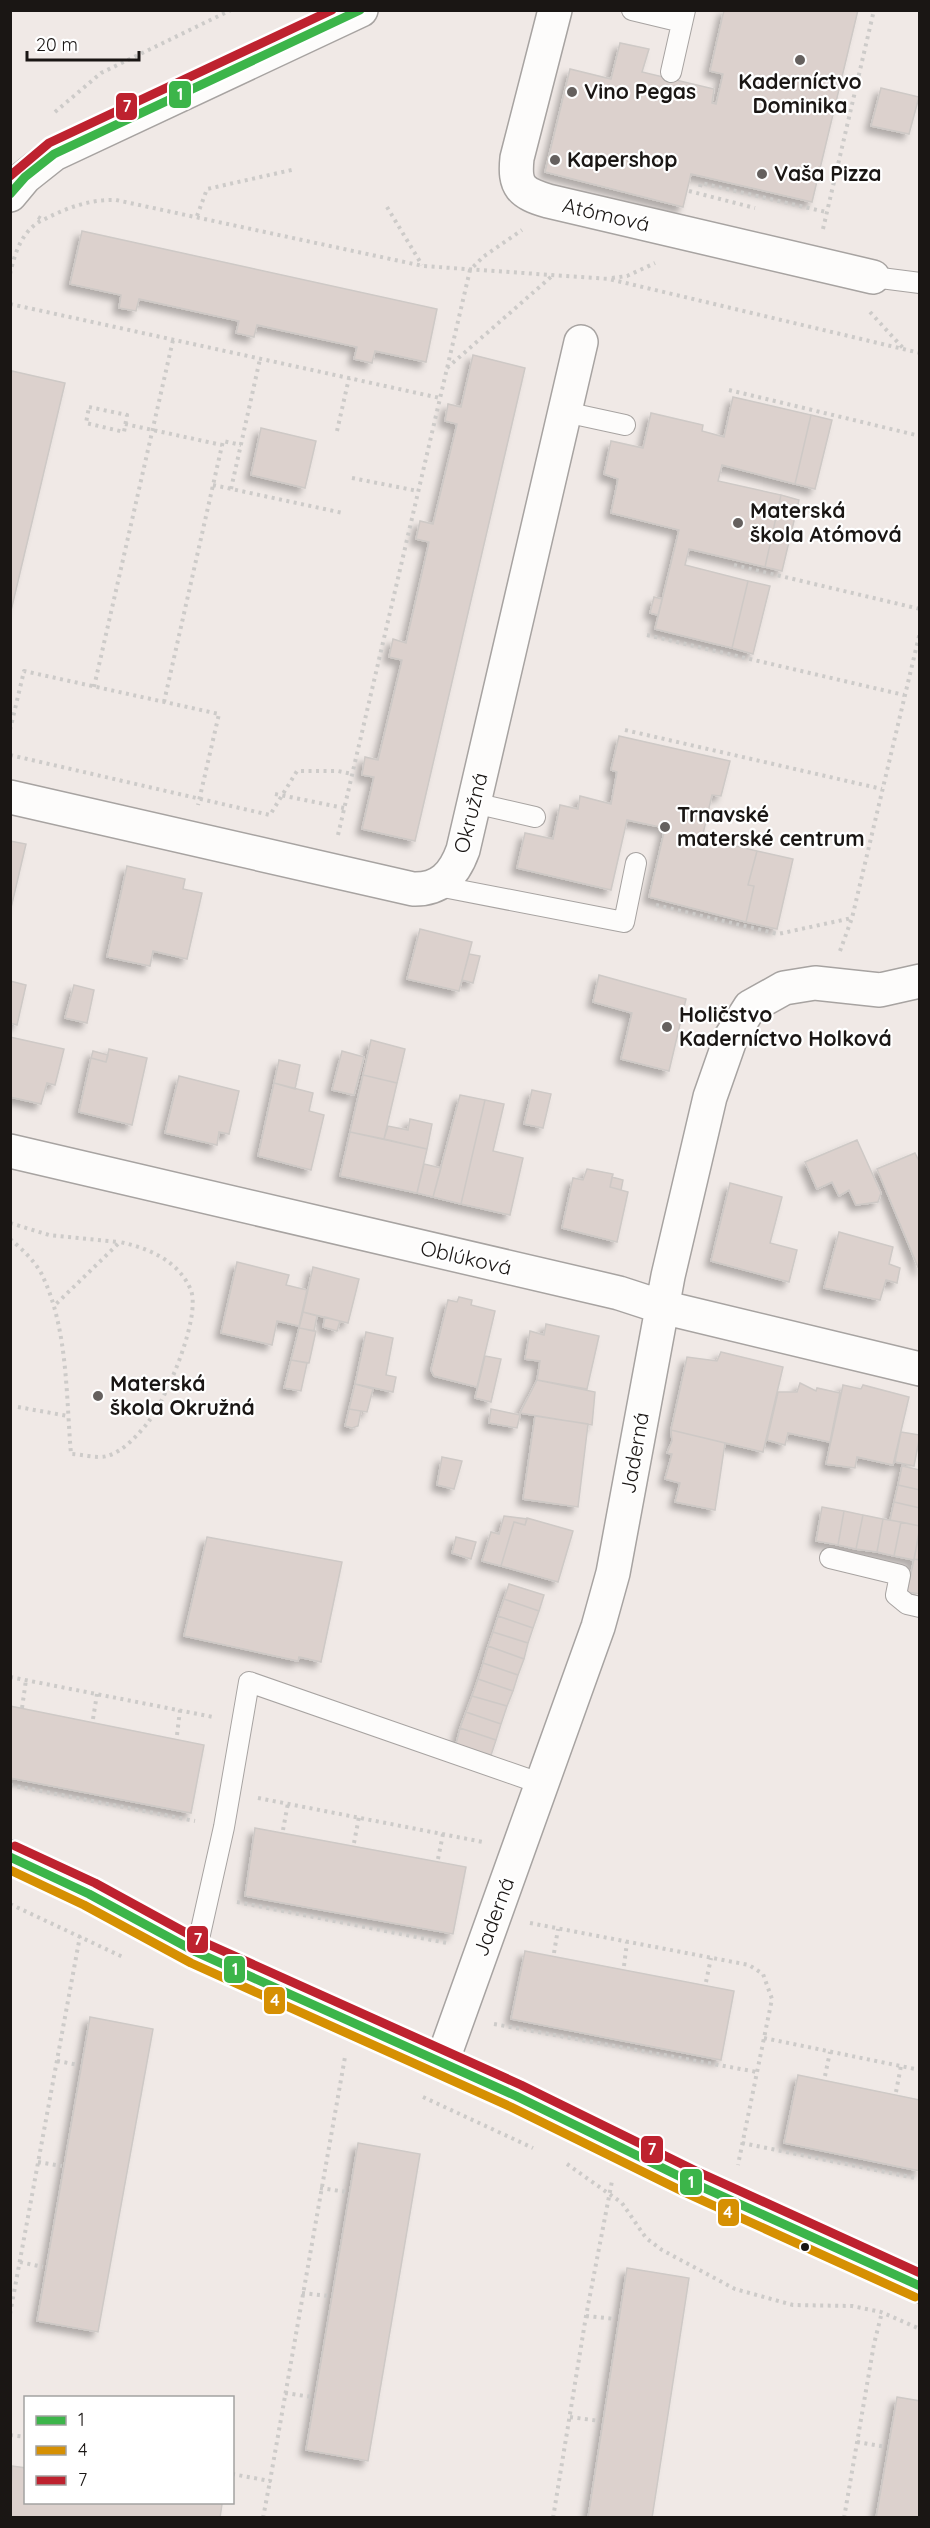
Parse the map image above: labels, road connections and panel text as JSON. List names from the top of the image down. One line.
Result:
{"streets":{"street":["Atómová","Okružná","Oblúková","Jaderná"]},"crossings":[["Oblúková","Jaderná"]],"places":["Kaderníctvo Dominika","Vino Pegas","Kapershop","Vaša Pizza","Materská škola Atómová","Trnavské materské centrum","Holičstvo Kaderníctvo Holková","Materská škola Okružná"],"lines":["transit line 1","transit line 7","transit line 4"],"legend":["1","4","7"],"scale_bar":"20 m"}
